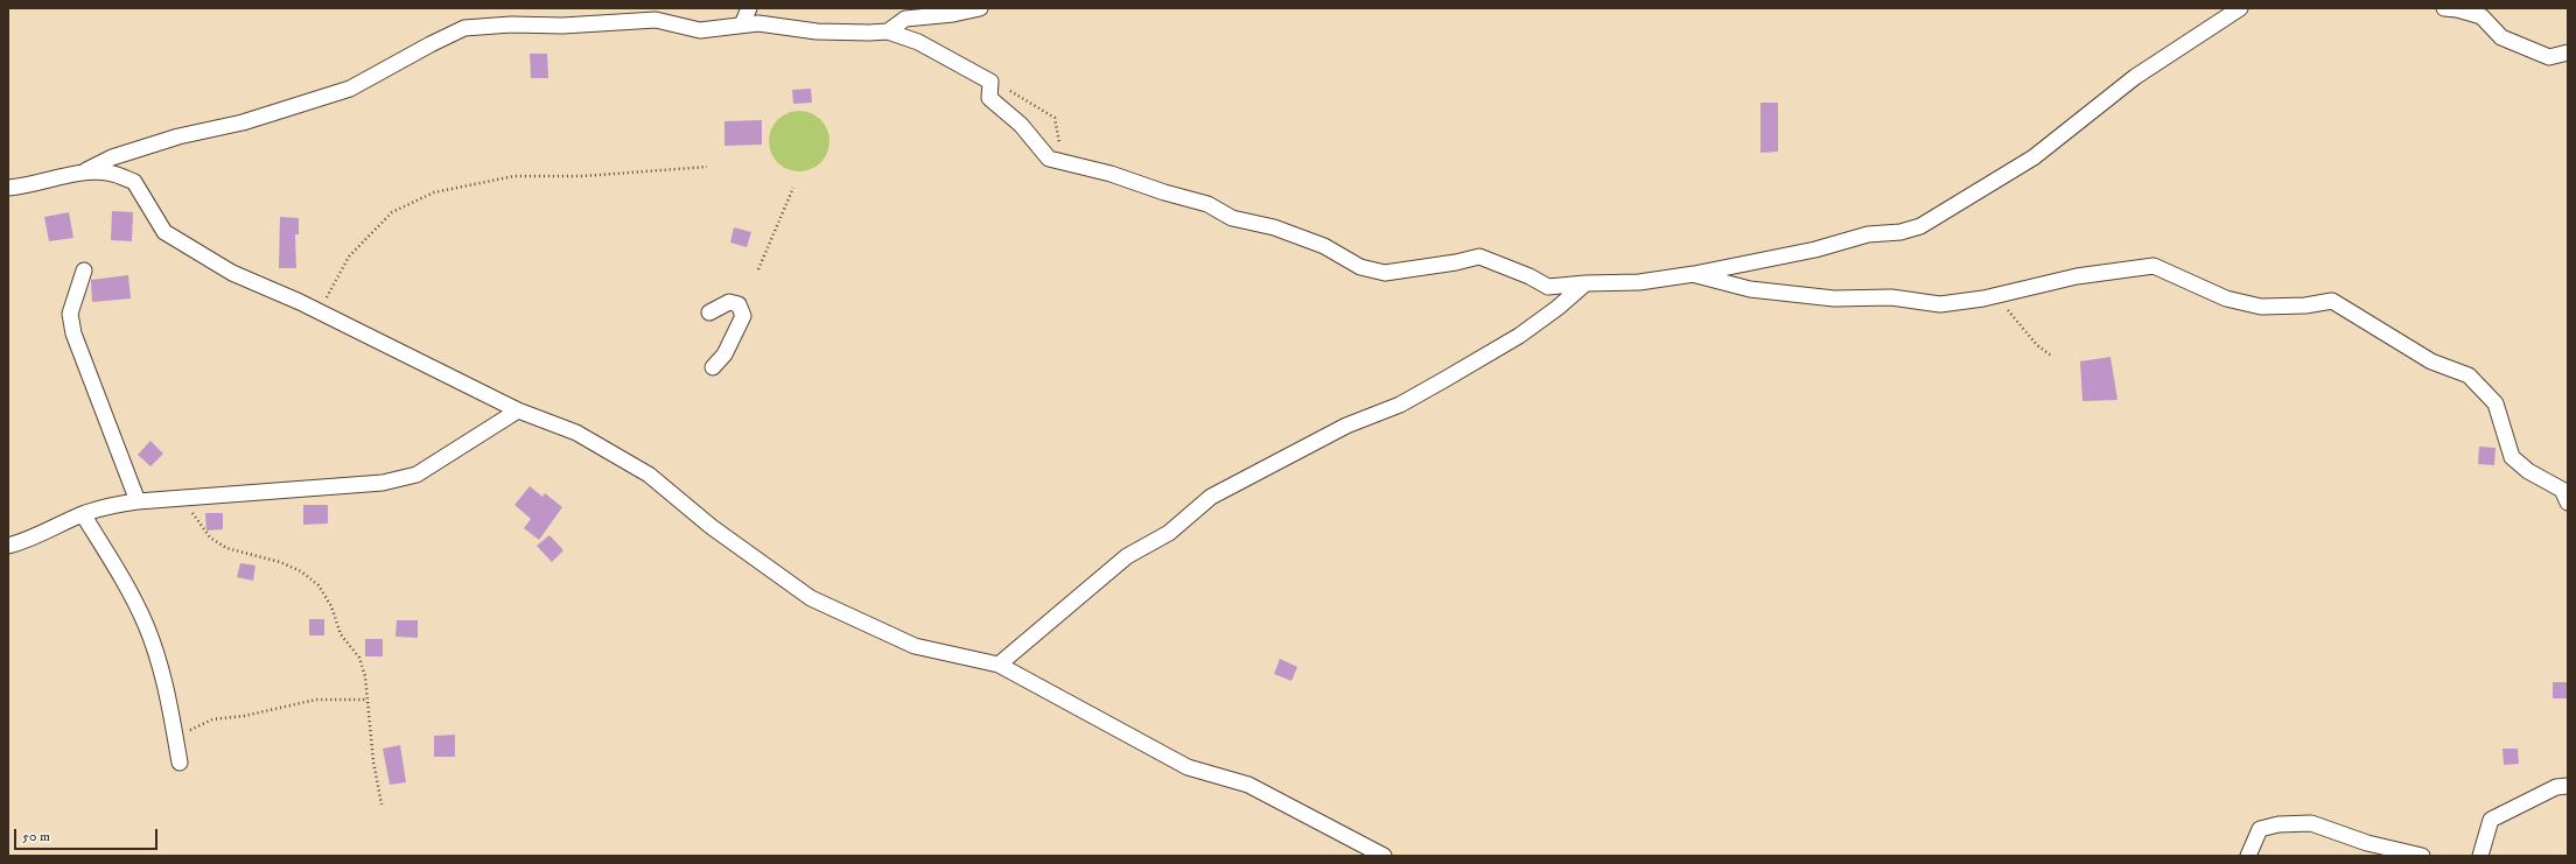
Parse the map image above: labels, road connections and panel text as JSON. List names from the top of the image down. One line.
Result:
{"scale_bar":"50 m"}
